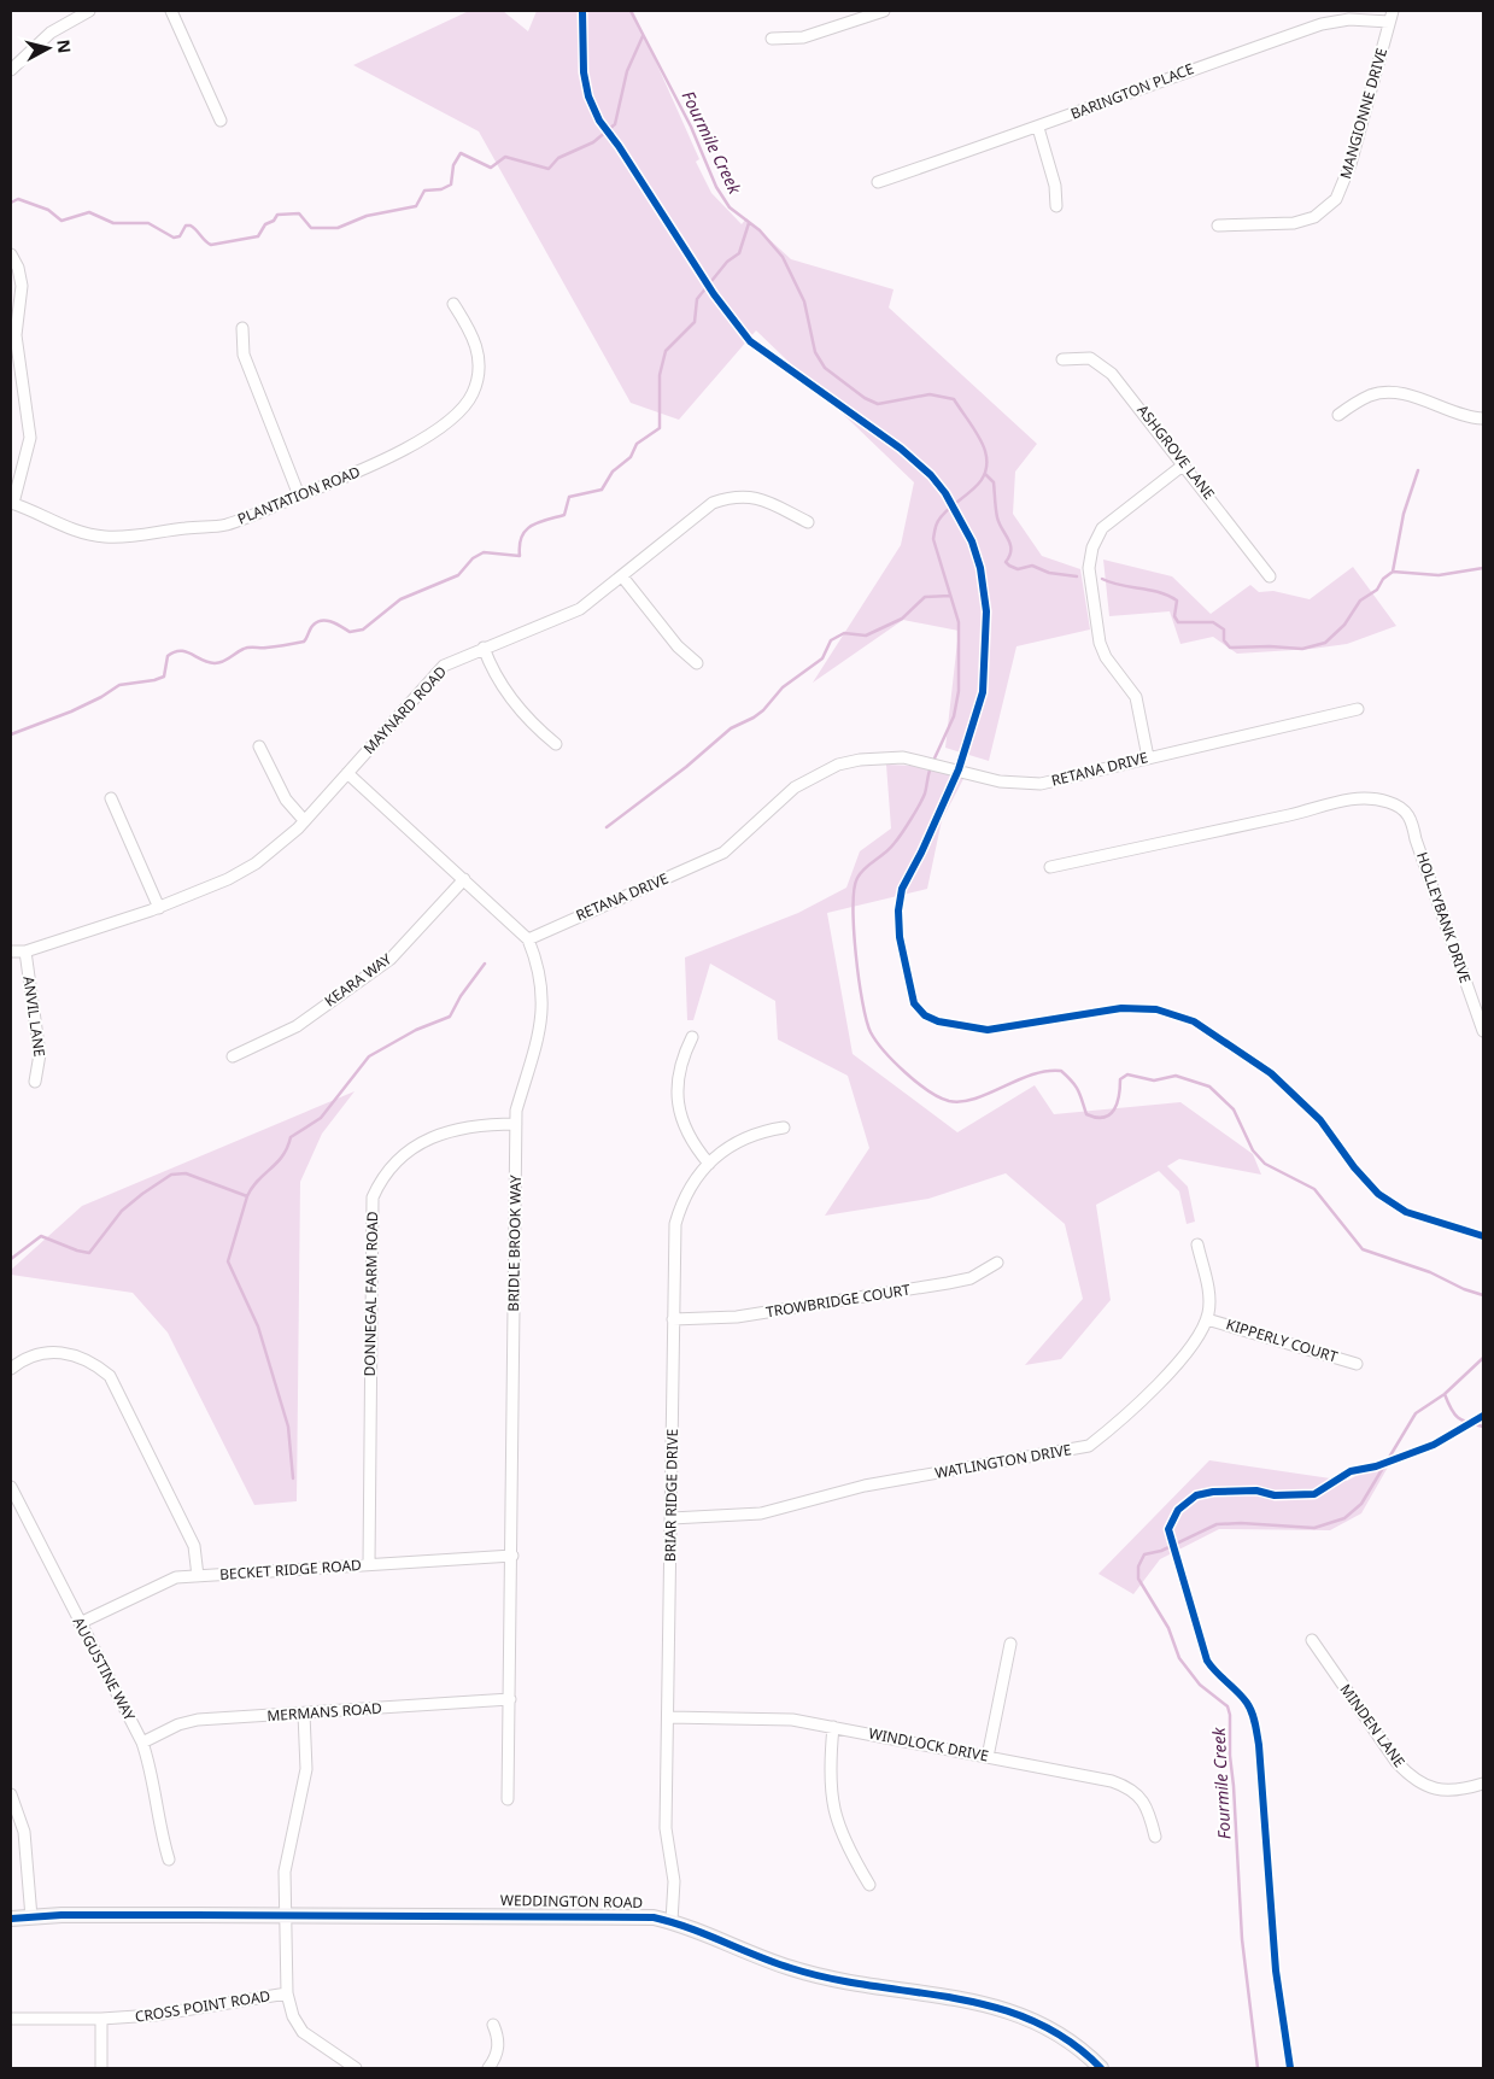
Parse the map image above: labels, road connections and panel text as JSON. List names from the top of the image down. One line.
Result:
{"streets":{"main road":["WEDDINGTON ROAD"],"street":["BARINGTON PLACE","MANGIONNE DRIVE","ASHGROVE LANE","PLANTATION ROAD","MAYNARD ROAD","RETANA DRIVE","HOLLEYBANK DRIVE","KEARA WAY","ANVIL LANE","BRIDLE BROOK WAY","DONNEGAL FARM ROAD","TROWBRIDGE COURT","KIPPERLY COURT","WATLINGTON DRIVE","BRIAR RIDGE DRIVE","BECKET RIDGE ROAD","AUGUSTINE WAY","MERMANS ROAD","MINDEN LANE","WINDLOCK DRIVE","CROSS POINT ROAD"]},"crossings":[["BARINGTON PLACE","MANGIONNE DRIVE"],["MAYNARD ROAD","ANVIL LANE"],["MAYNARD ROAD","BRIDLE BROOK WAY"],["RETANA DRIVE","BRIDLE BROOK WAY"],["KEARA WAY","BRIDLE BROOK WAY"],["BRIDLE BROOK WAY","DONNEGAL FARM ROAD"],["BRIDLE BROOK WAY","BECKET RIDGE ROAD"],["BRIDLE BROOK WAY","MERMANS ROAD"],["DONNEGAL FARM ROAD","BECKET RIDGE ROAD"],["TROWBRIDGE COURT","BRIAR RIDGE DRIVE"],["KIPPERLY COURT","WATLINGTON DRIVE"],["WATLINGTON DRIVE","BRIAR RIDGE DRIVE"],["BRIAR RIDGE DRIVE","WINDLOCK DRIVE"],["BRIAR RIDGE DRIVE","WEDDINGTON ROAD"],["BECKET RIDGE ROAD","AUGUSTINE WAY"],["AUGUSTINE WAY","MERMANS ROAD"]],"water":["Fourmile Creek"],"north":"right"}
